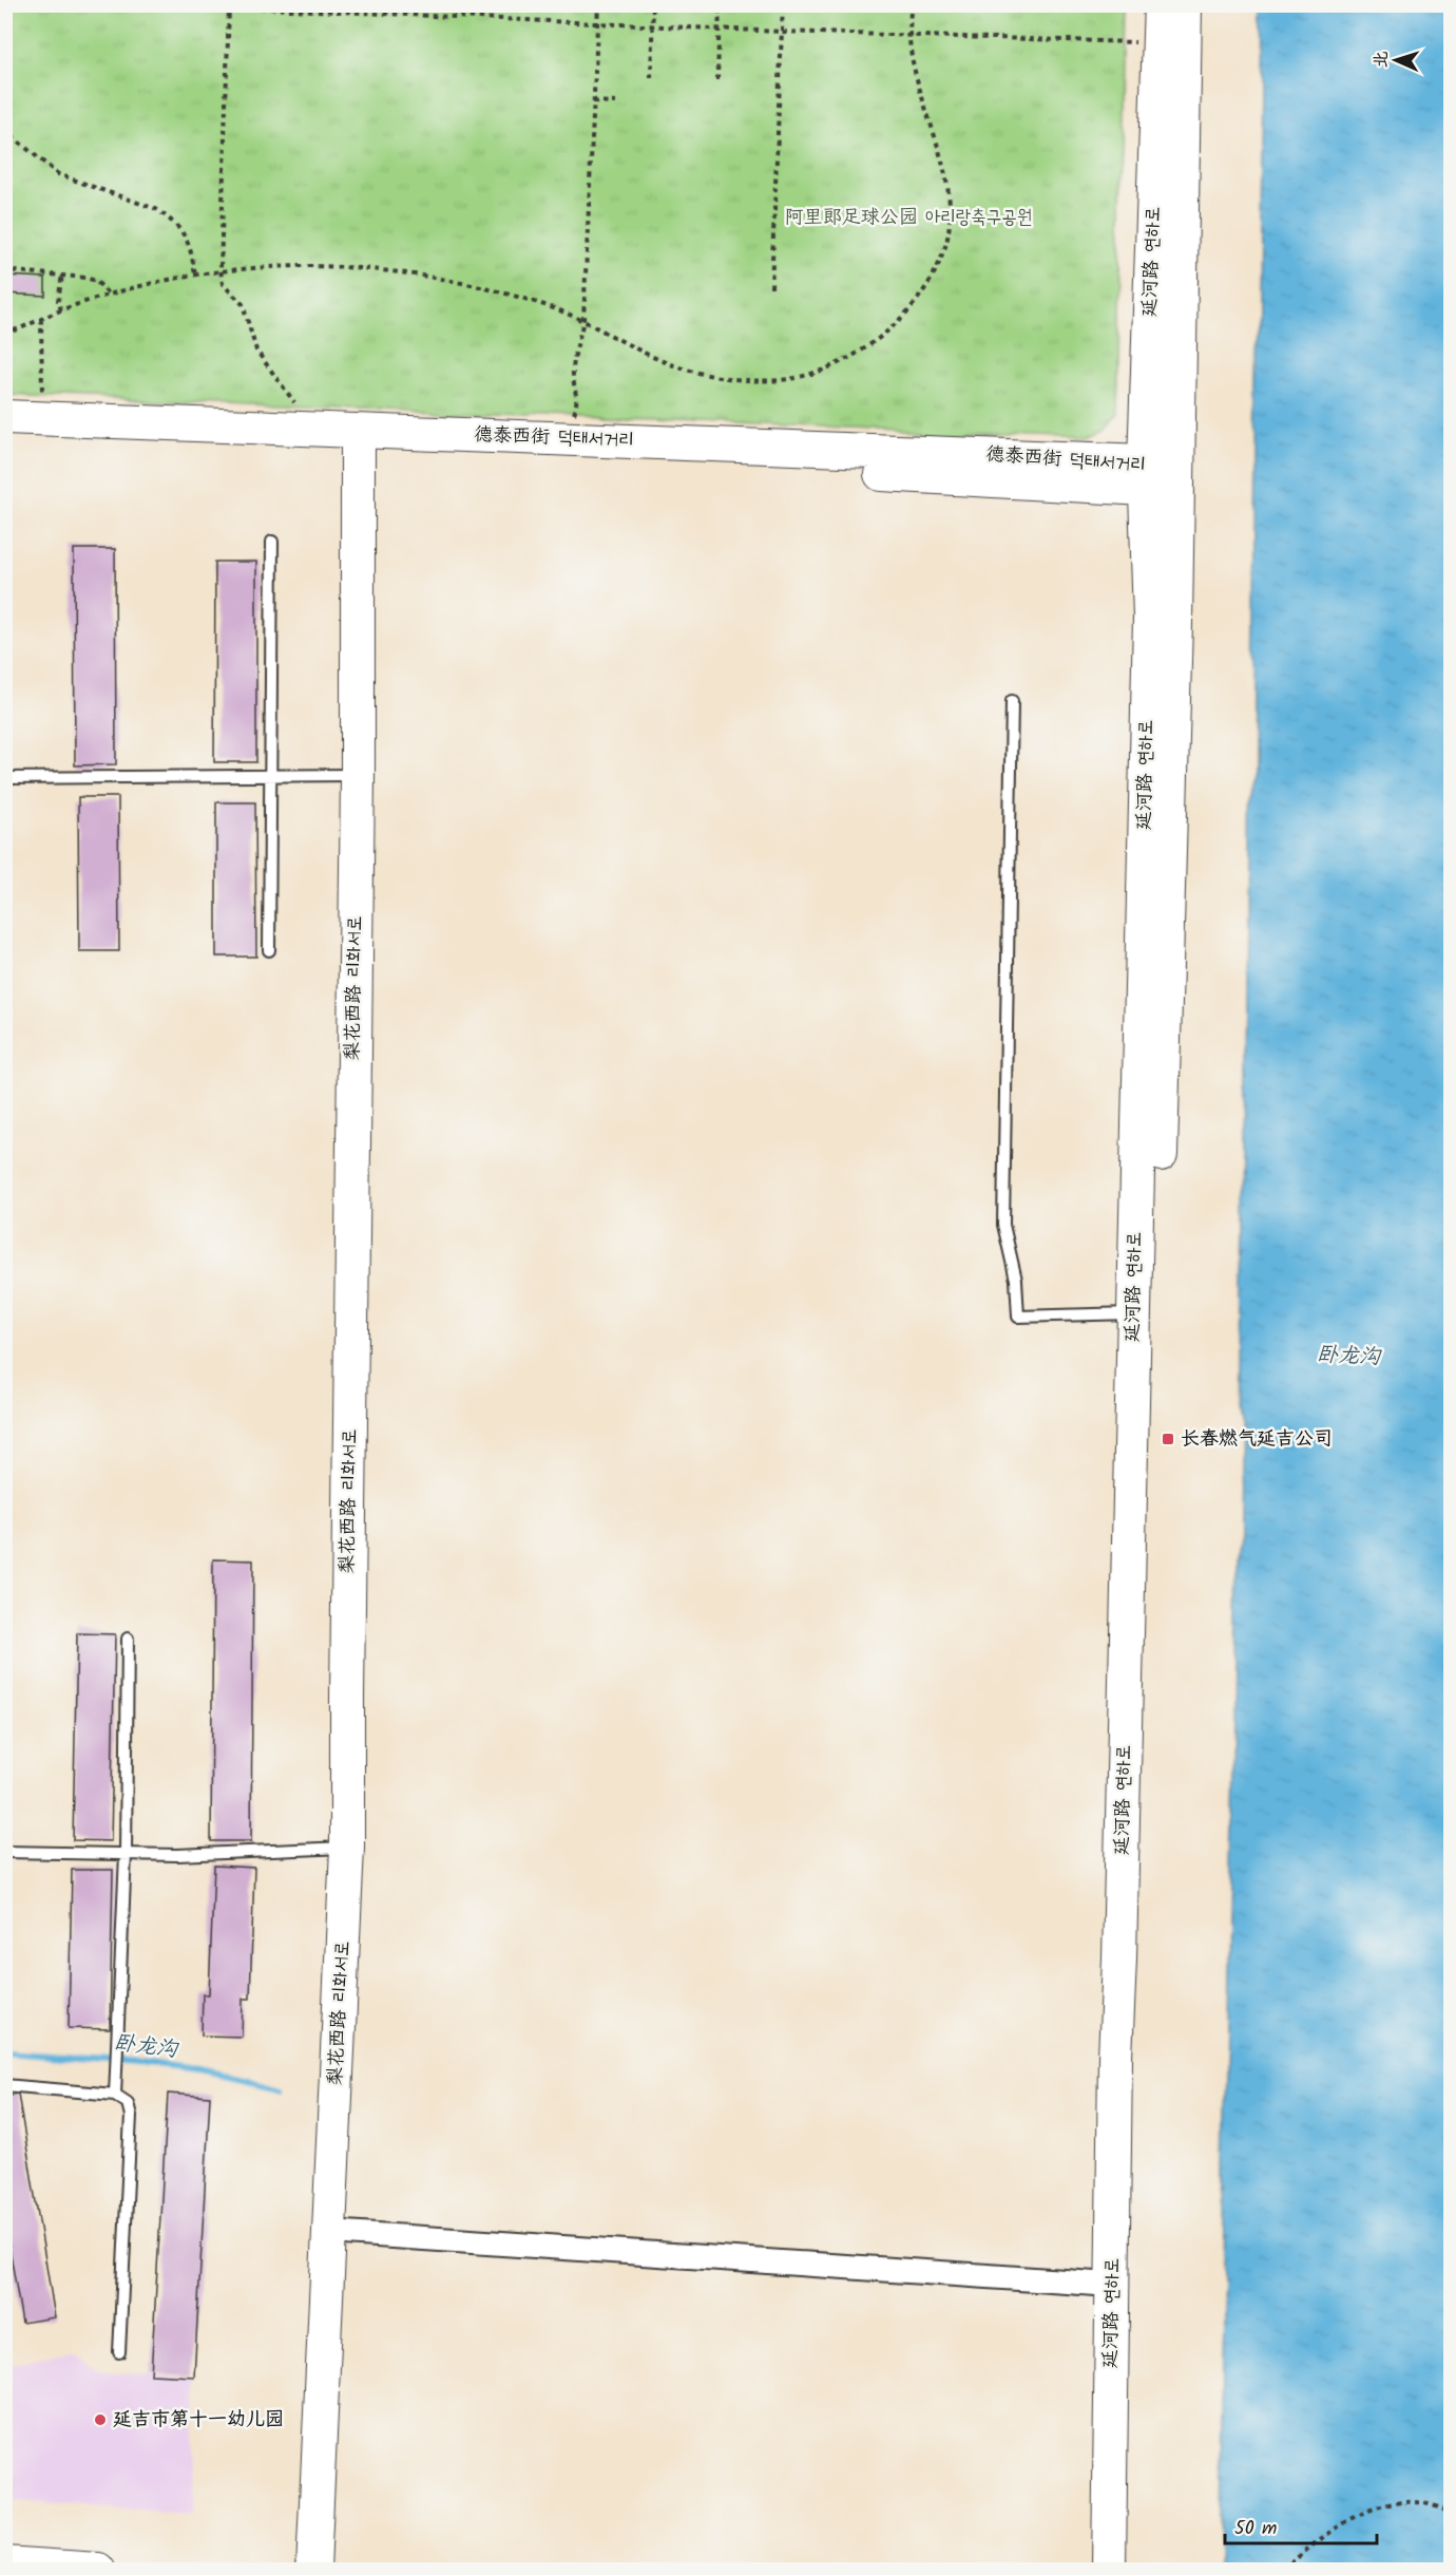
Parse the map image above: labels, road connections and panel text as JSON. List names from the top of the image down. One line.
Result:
{"streets":{"main road":["延河路 연하로","德泰西街 덕태서거리","梨花西路 리화서로"]},"crossings":[["延河路 연하로","德泰西街 덕태서거리"],["德泰西街 덕태서거리","梨花西路 리화서로"]],"water":["卧龙沟"],"parks":["阿里郎足球公园 아리랑축구공원"],"places":{"transit":["长春燃气延吉公司"],"other":["延吉市第十一幼儿园"]},"scale_bar":"50 m","north":"left"}
